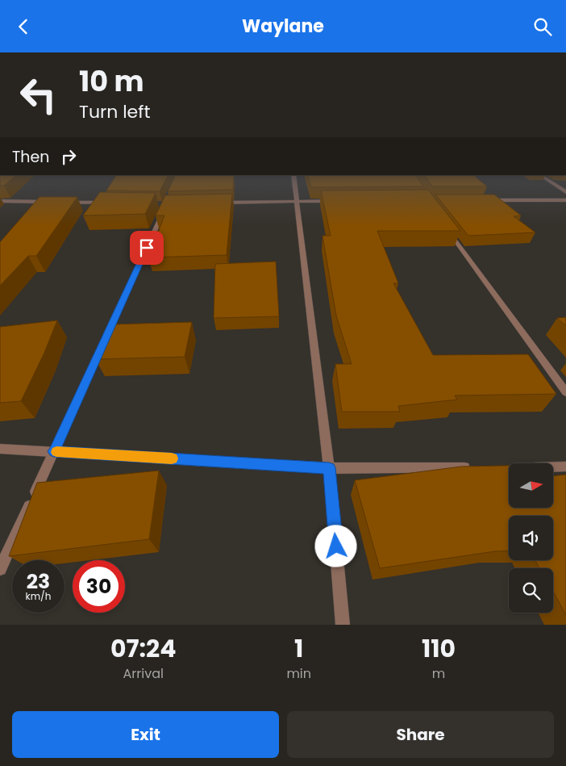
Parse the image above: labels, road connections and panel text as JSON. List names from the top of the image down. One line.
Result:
{"north":"right","page":{"header":"Waylane","turn":["10 m","Turn left"],"then":"Then","speed":"23 km/h","limit":"30","eta":["07:24","Arrival","1","min","110","m"],"buttons":["Exit","Share"]}}
